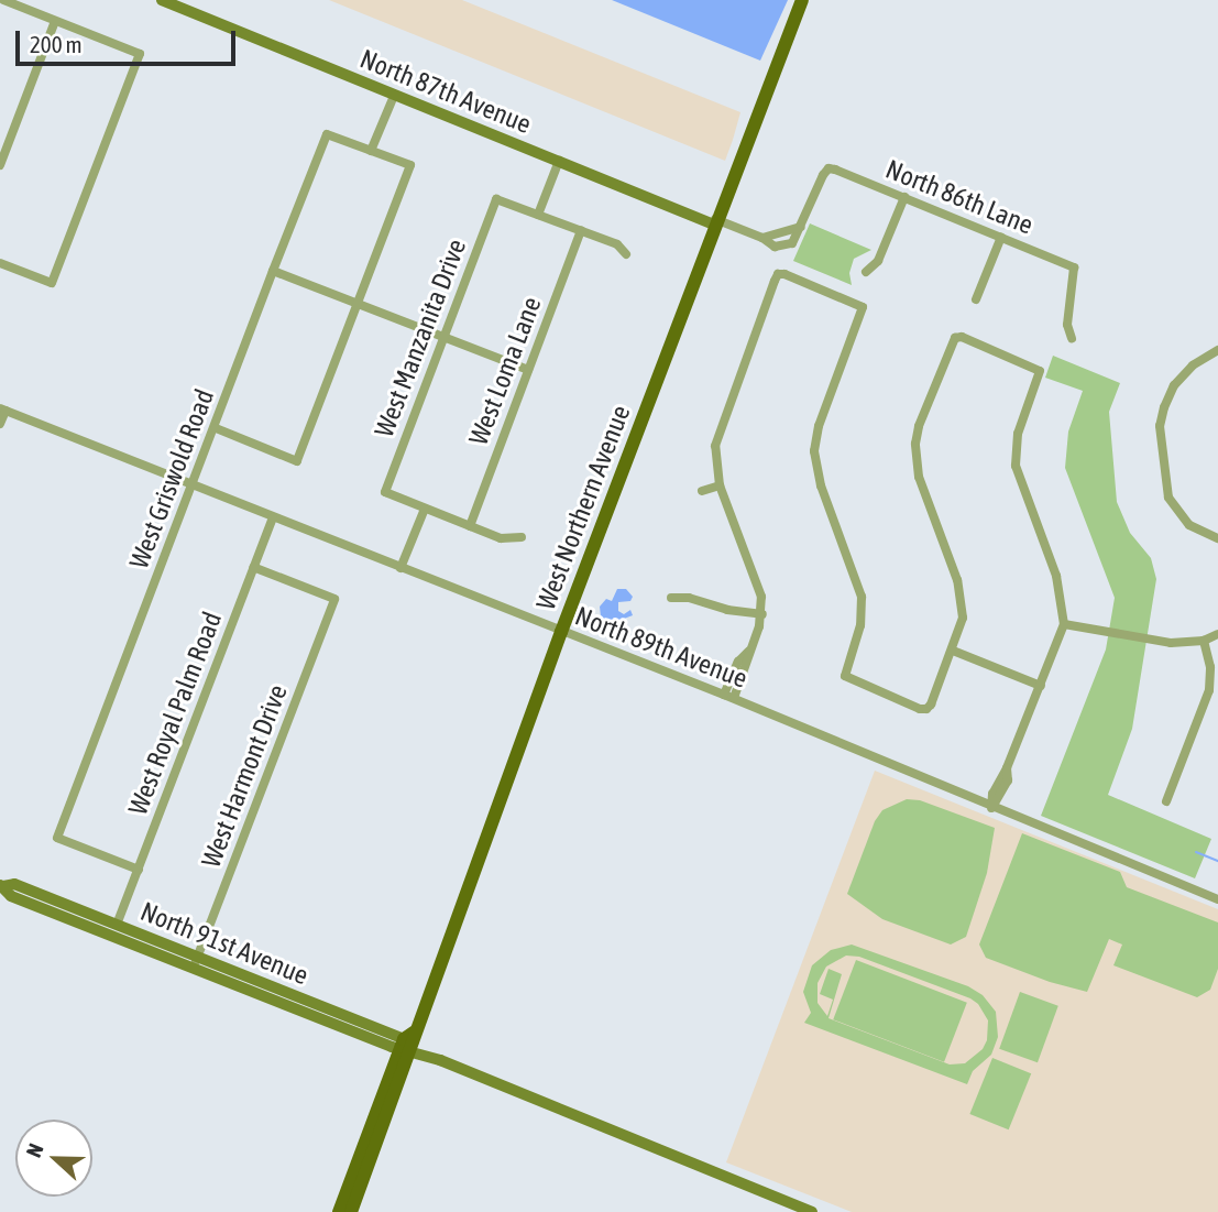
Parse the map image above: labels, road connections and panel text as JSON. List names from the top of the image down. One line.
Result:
{"streets":{"main road":["North 87th Avenue","West Northern Avenue","North 91st Avenue"],"street":["North 86th Lane","West Manzanita Drive","West Loma Lane","West Griswold Road","North 89th Avenue","West Royal Palm Road","West Harmont Drive"]},"crossings":[["North 87th Avenue","West Northern Avenue"],["West Griswold Road","North 89th Avenue"],["West Griswold Road","West Royal Palm Road"],["West Northern Avenue","North 89th Avenue"],["West Northern Avenue","North 91st Avenue"],["North 89th Avenue","West Royal Palm Road"],["West Royal Palm Road","West Harmont Drive"],["West Royal Palm Road","North 91st Avenue"],["West Harmont Drive","North 91st Avenue"]],"scale_bar":"200 m","north":"left"}
